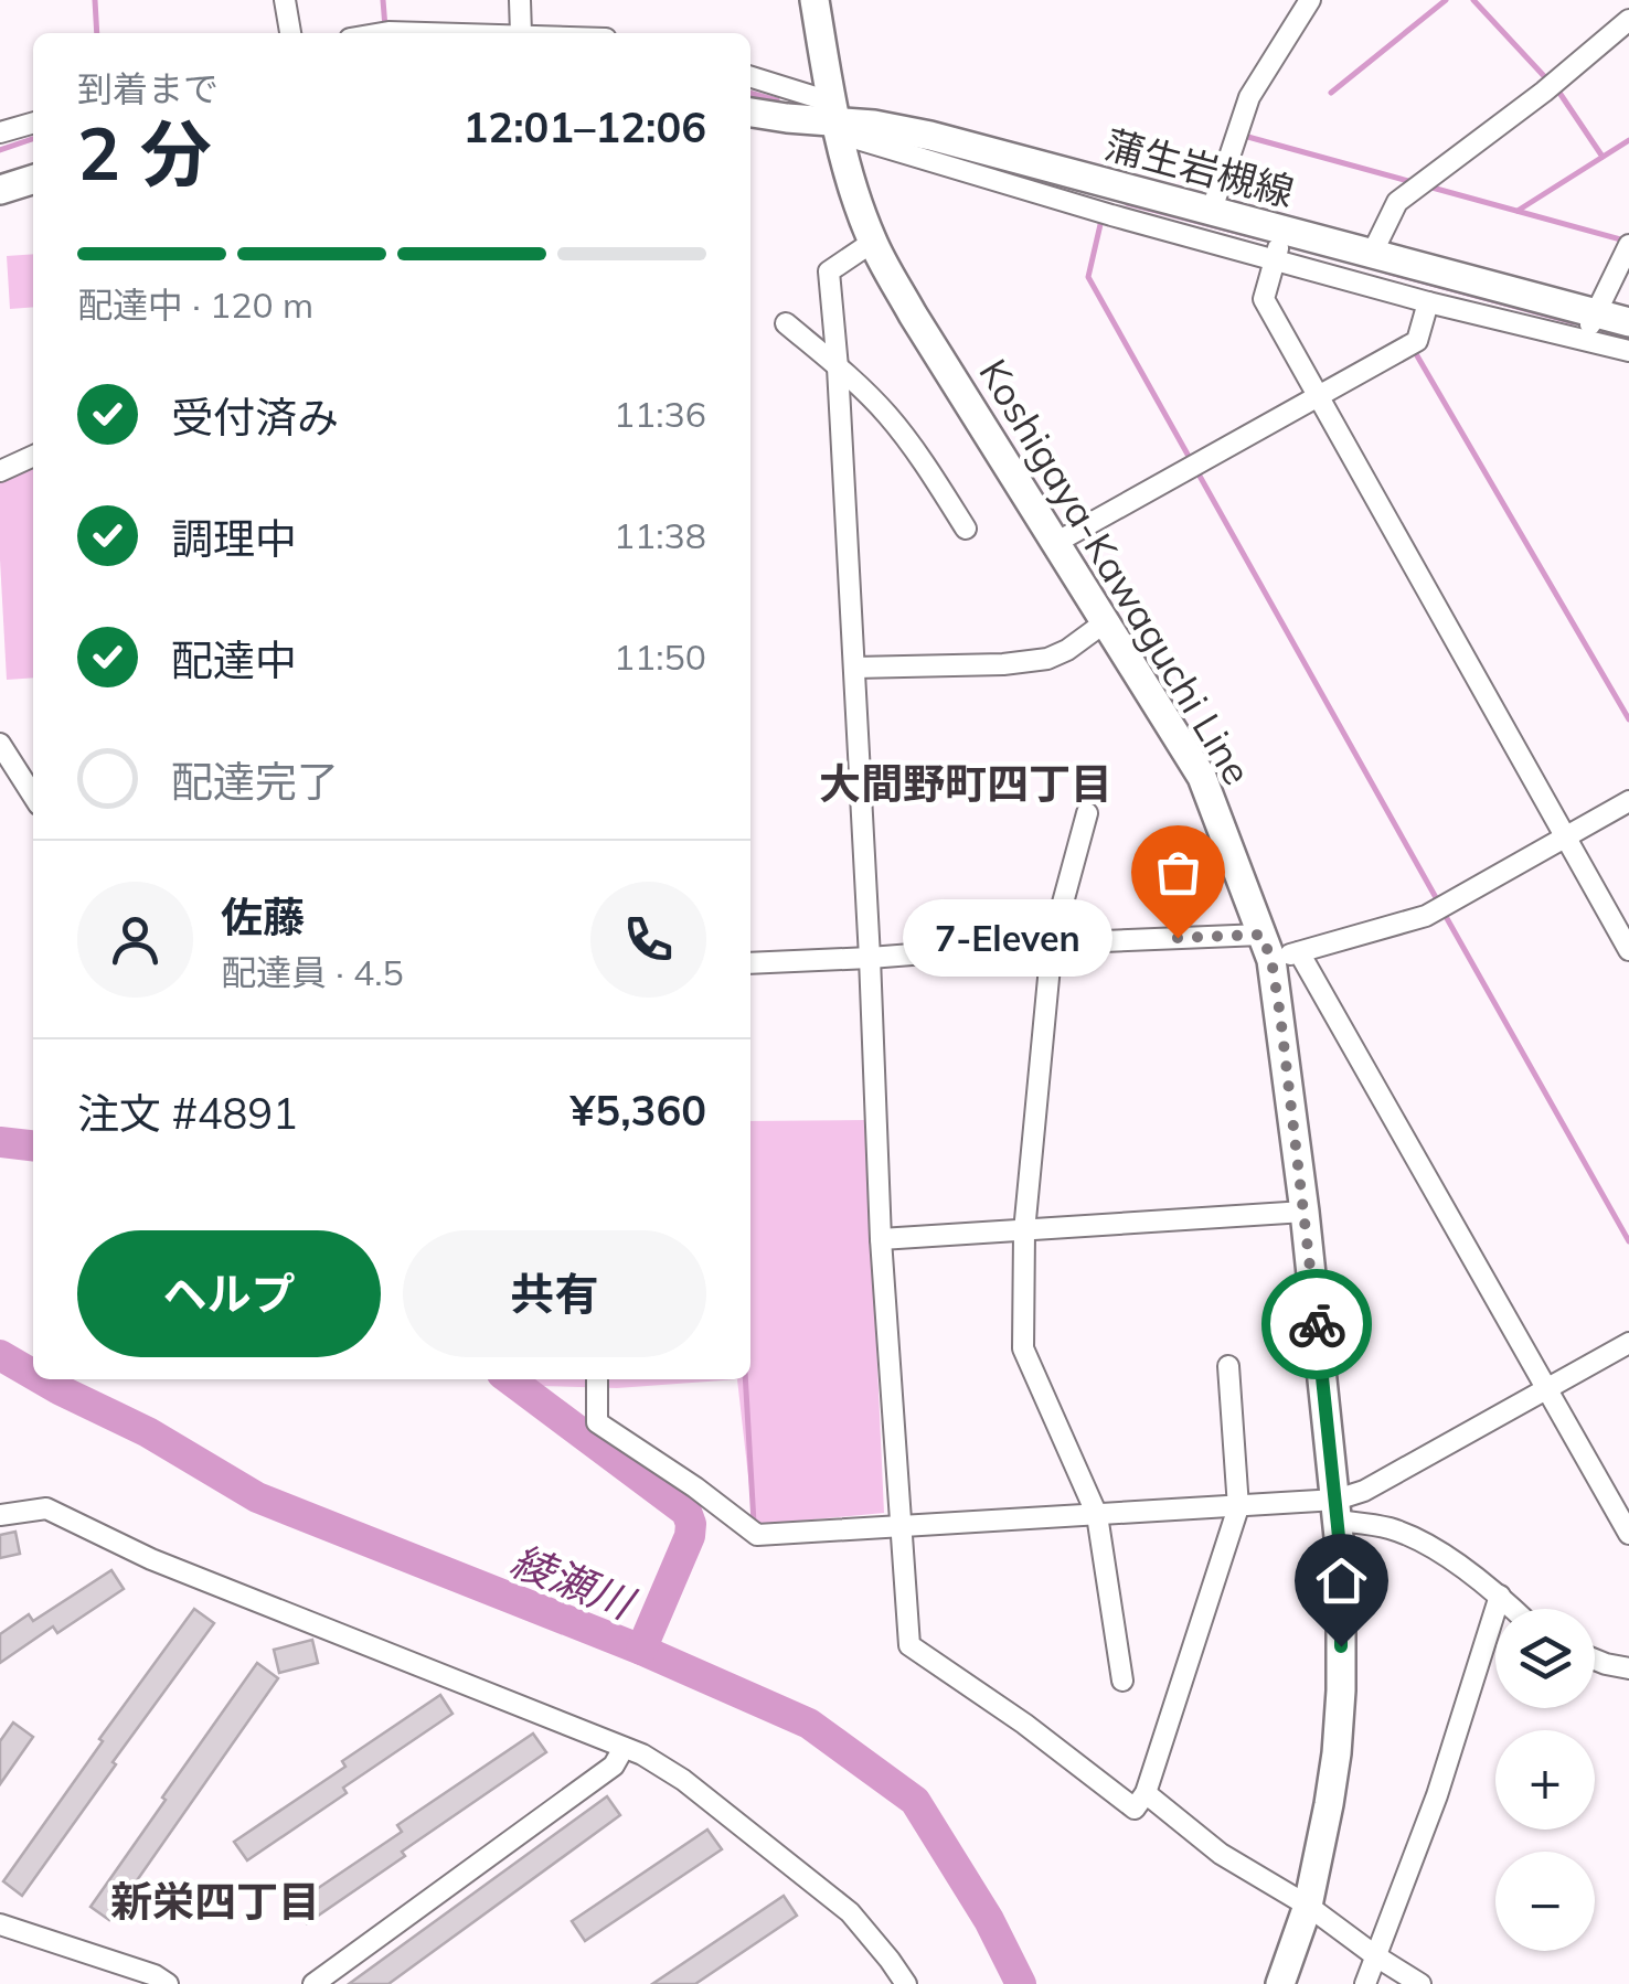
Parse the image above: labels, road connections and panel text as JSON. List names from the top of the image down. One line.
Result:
{"streets":{"main road":["蒲生岩槻線","Koshigaya-Kawaguchi Line"]},"crossings":[["蒲生岩槻線","Koshigaya-Kawaguchi Line"]],"districts":["大間野町四丁目","新栄四丁目"],"water":["綾瀬川"],"places":["7-Eleven"],"page":{"heading":["2 分","到着まで","12:01–12:06"],"panel":["佐藤","配達員 · 4.5","注文 #4891","¥5,360"],"bar":"配達中 · 120 m","list":[["受付済み","11:36"],["調理中","11:38"],["配達中","11:50"],"配達完了"],"bubble":"7-Eleven","buttons":["ヘルプ","共有"],"map_buttons":["+","−"]}}
